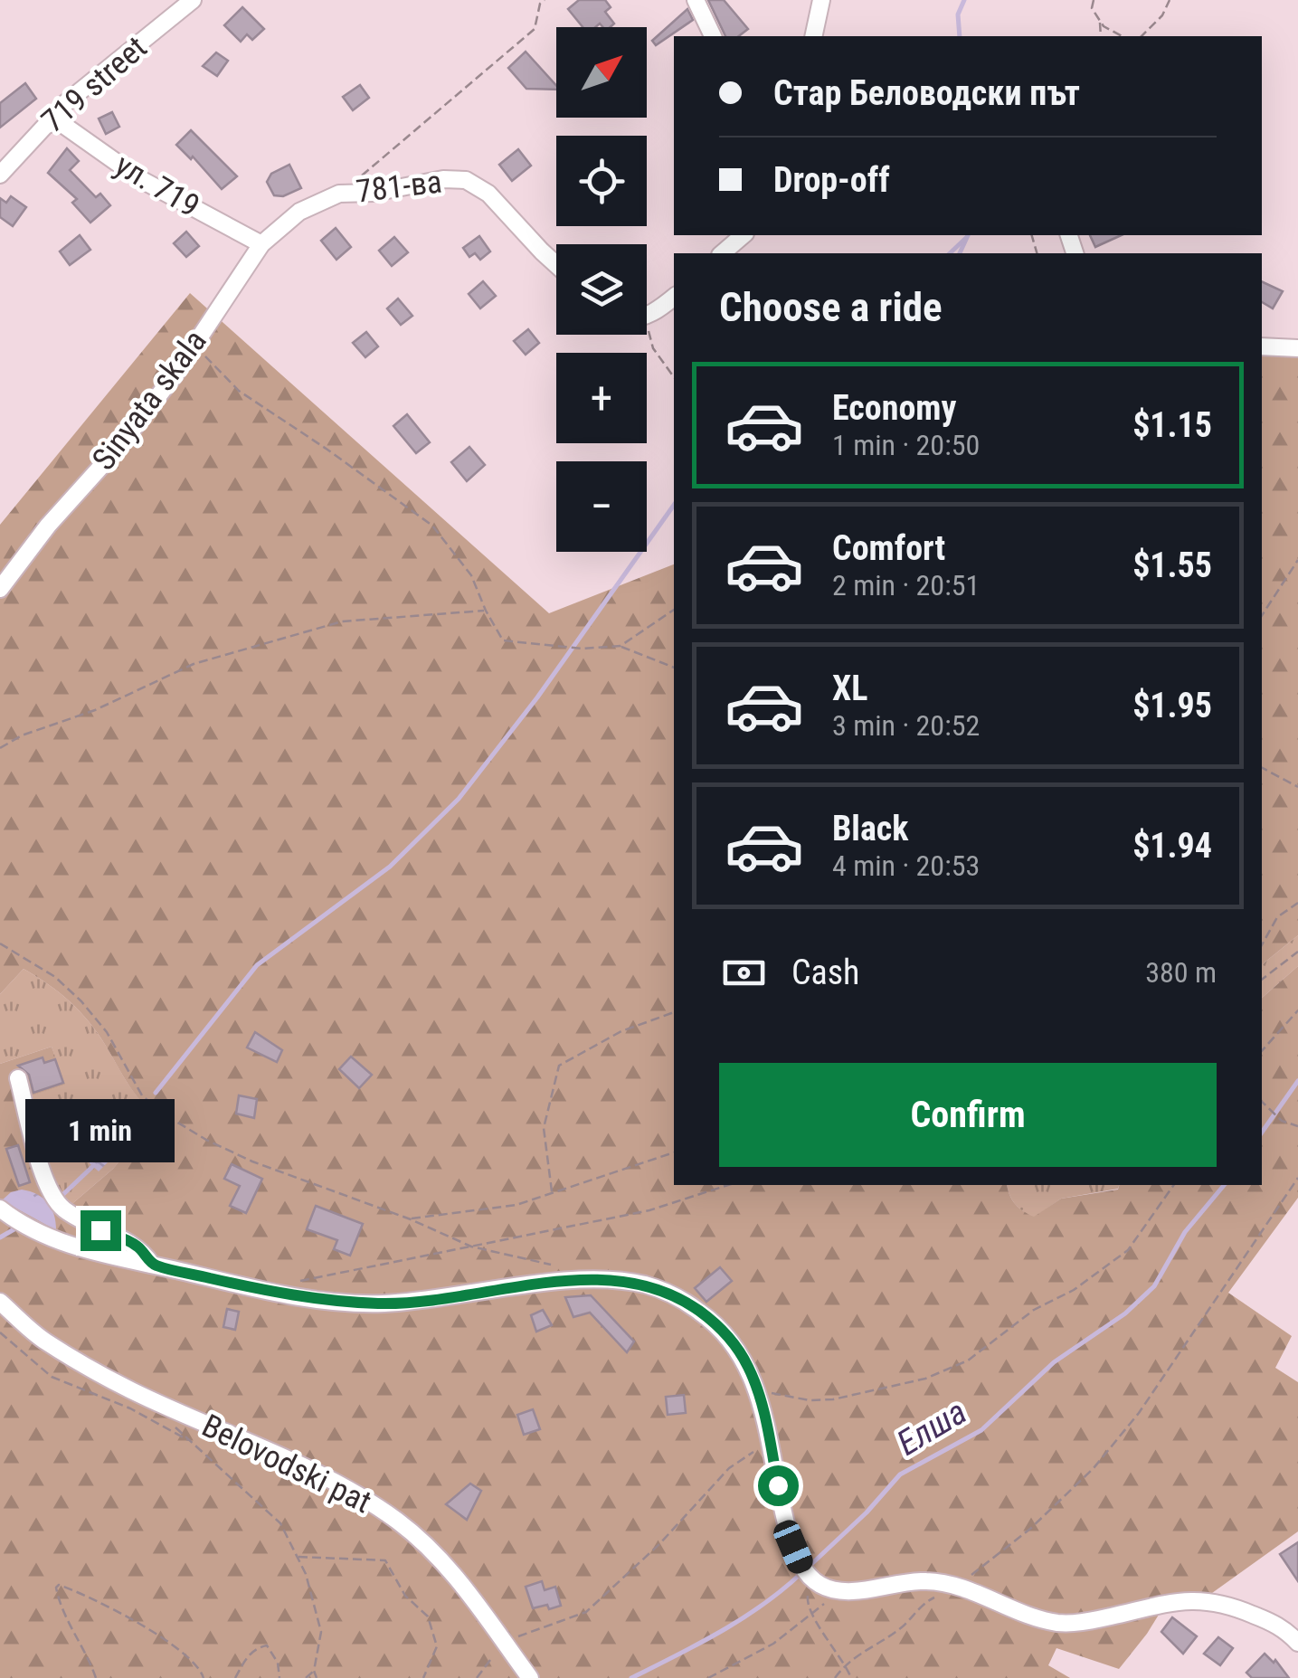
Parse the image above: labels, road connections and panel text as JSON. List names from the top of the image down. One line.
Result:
{"streets":{"street":["719 street","ул. 719","781-ва","Sinyata skala","Belovodski pat"]},"crossings":[["719 street","ул. 719"],["ул. 719","Sinyata skala"],["781-ва","Sinyata skala"]],"water":["Елша"],"north":"top right","page":{"map_buttons":["+","−"],"banner":["Стар Беловодски път","Drop-off"],"heading":"Choose a ride","list":[{"name":"Economy","note":"1 min · 20:50","value":"$1.15"},{"name":"Comfort","note":"2 min · 20:51","value":"$1.55"},{"name":"XL","note":"3 min · 20:52","value":"$1.95"},{"name":"Black","note":"4 min · 20:53","value":"$1.94"}],"pay":["Cash","380 m"],"buttons":"Confirm","bubble":"1 min"}}
